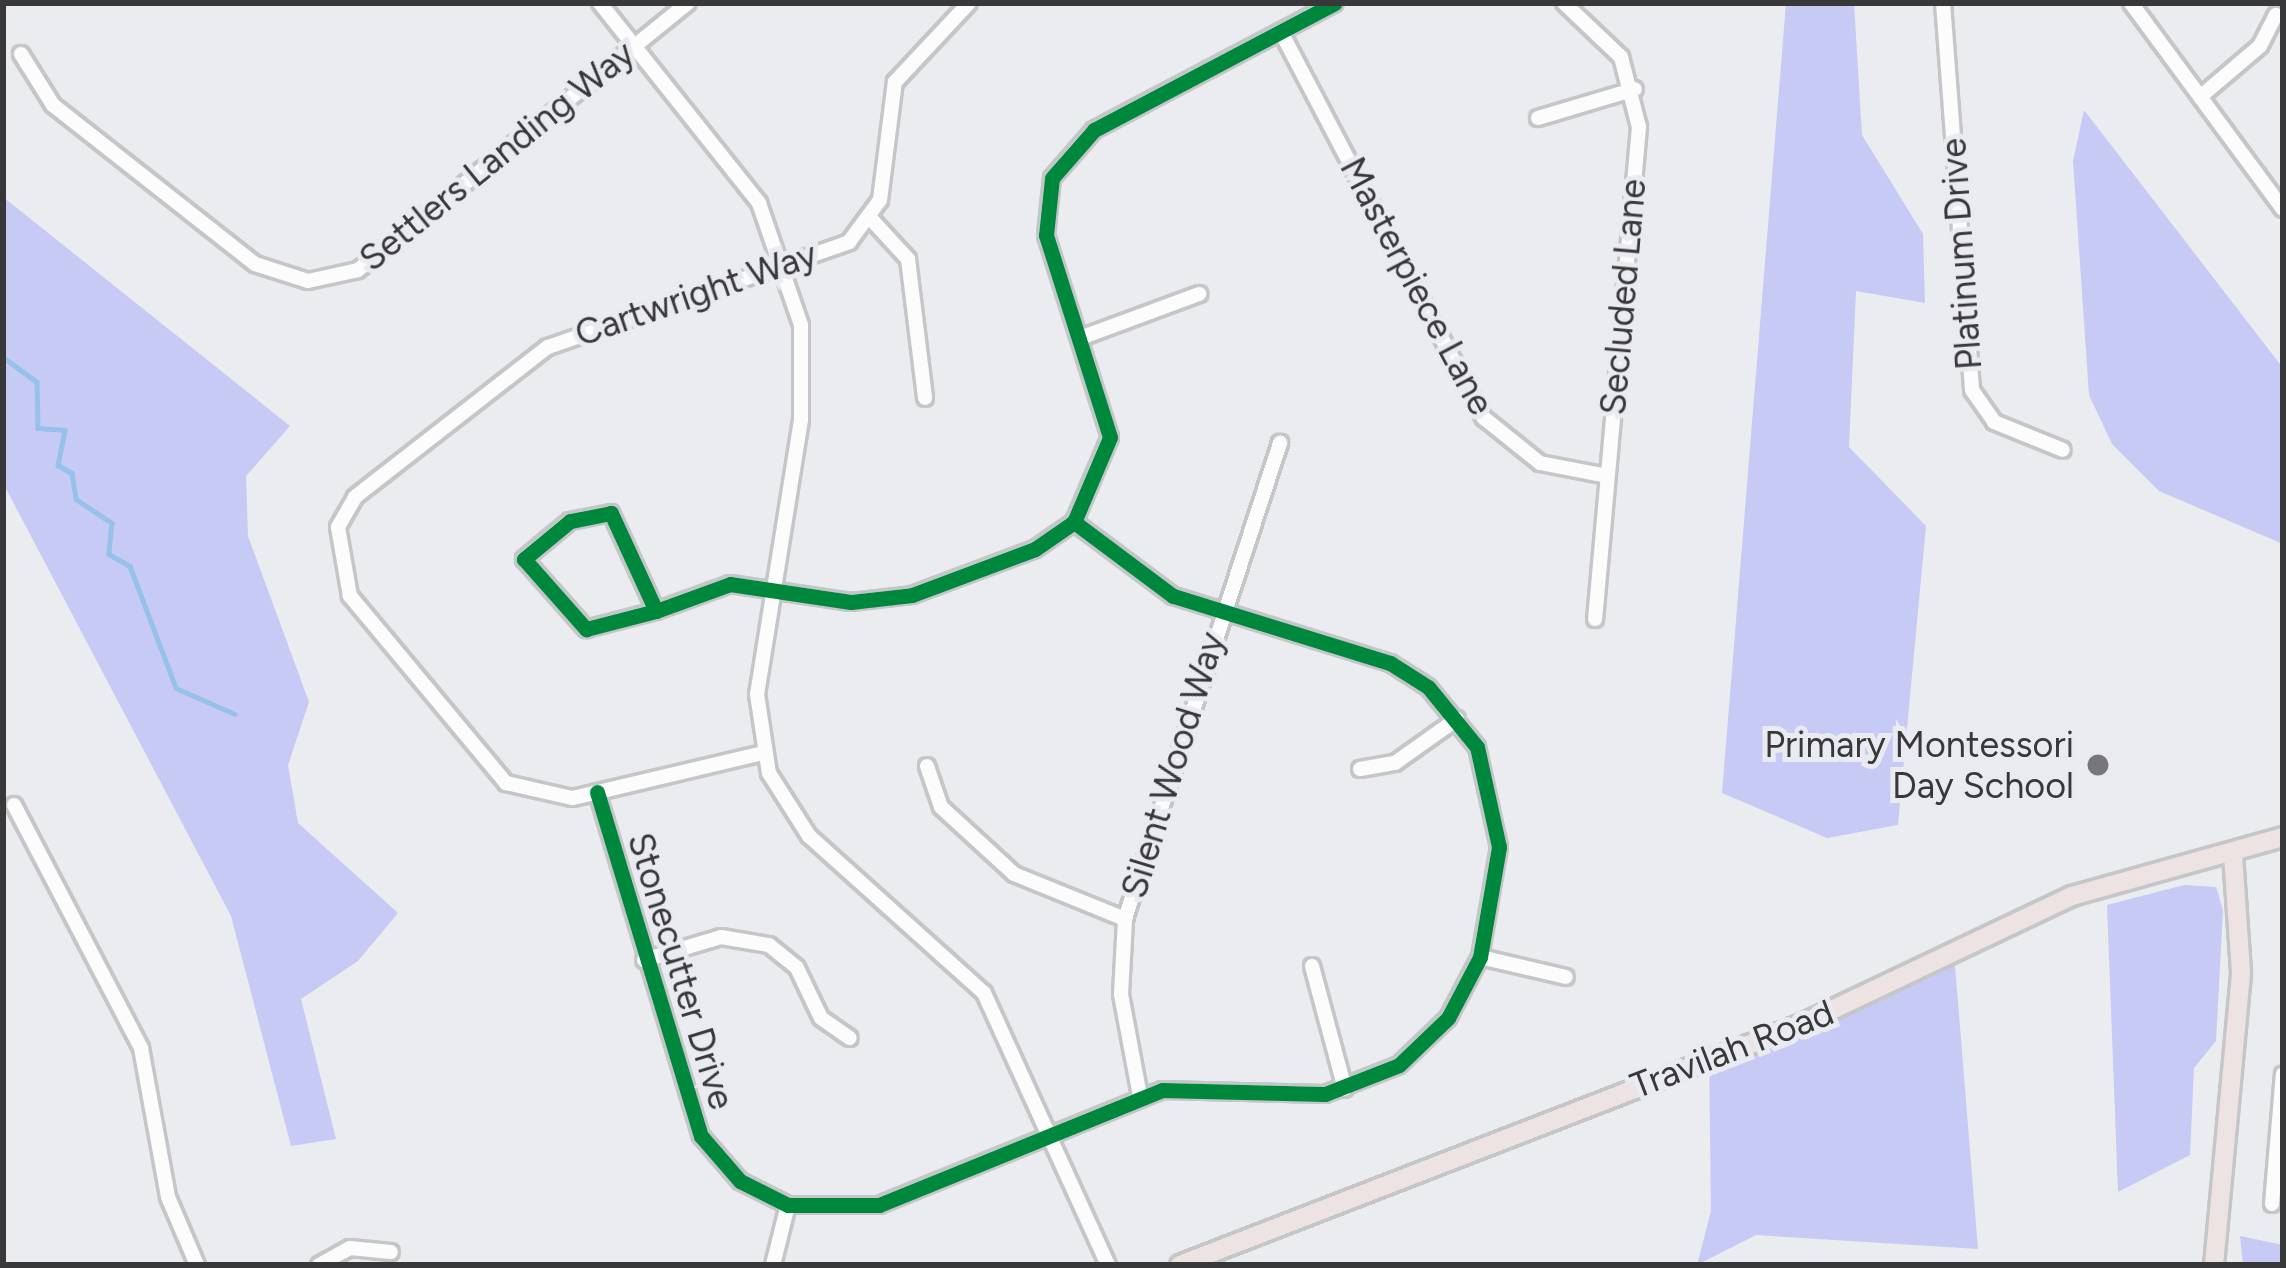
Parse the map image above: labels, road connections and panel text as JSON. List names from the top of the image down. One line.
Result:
{"streets":{"main road":["Travilah Road"],"street":["Settlers Landing Way","Platinum Drive","Masterpiece Lane","Cartwright Way","Secluded Lane","Silent Wood Way","Stonecutter Drive"]},"crossings":[["Masterpiece Lane","Secluded Lane"],["Cartwright Way","Stonecutter Drive"],["Silent Wood Way","Stonecutter Drive"]],"places":["Primary Montessori Day School"]}
